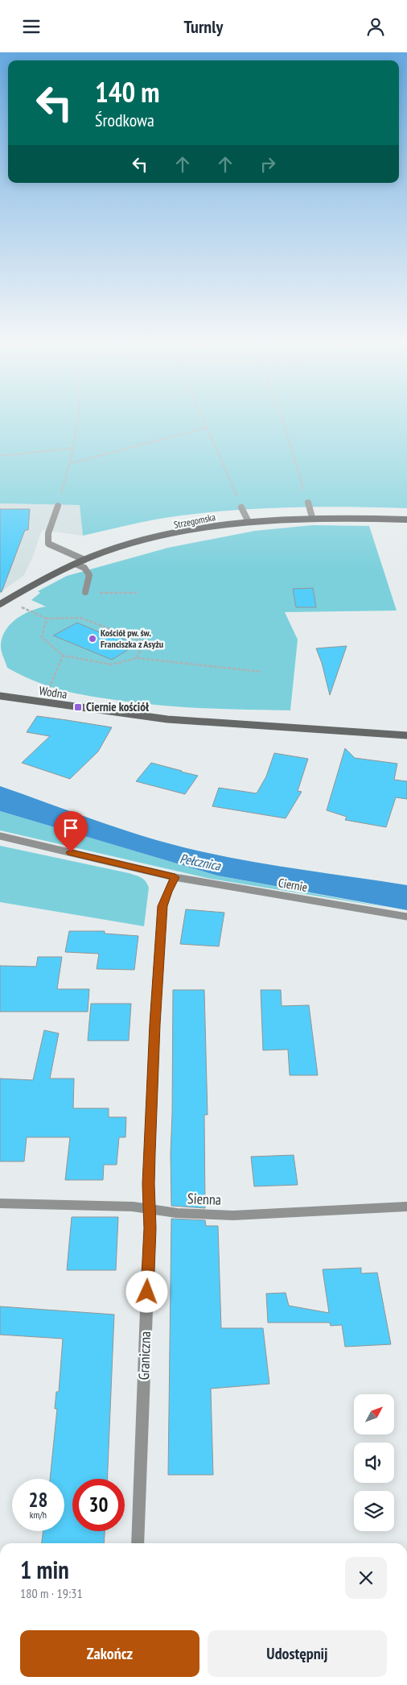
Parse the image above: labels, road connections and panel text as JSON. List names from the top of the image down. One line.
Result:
{"streets":{"main road":["Strzegomska","Wodna"],"street":["Ciernie","Sienna","Graniczna"]},"crossings":[["Ciernie","Graniczna"],["Sienna","Graniczna"]],"water":["Pełcznica"],"places":{"other":["Kościół pw. św. Franciszka z Asyżu"],"transit":["Ciernie kościół"]},"north":"top right","page":{"header":"Turnly","turn":["140 m","Środkowa"],"speed":"28 km/h","limit":"30","heading":["1 min","180 m · 19:31"],"buttons":["Zakończ","Udostępnij"]}}
